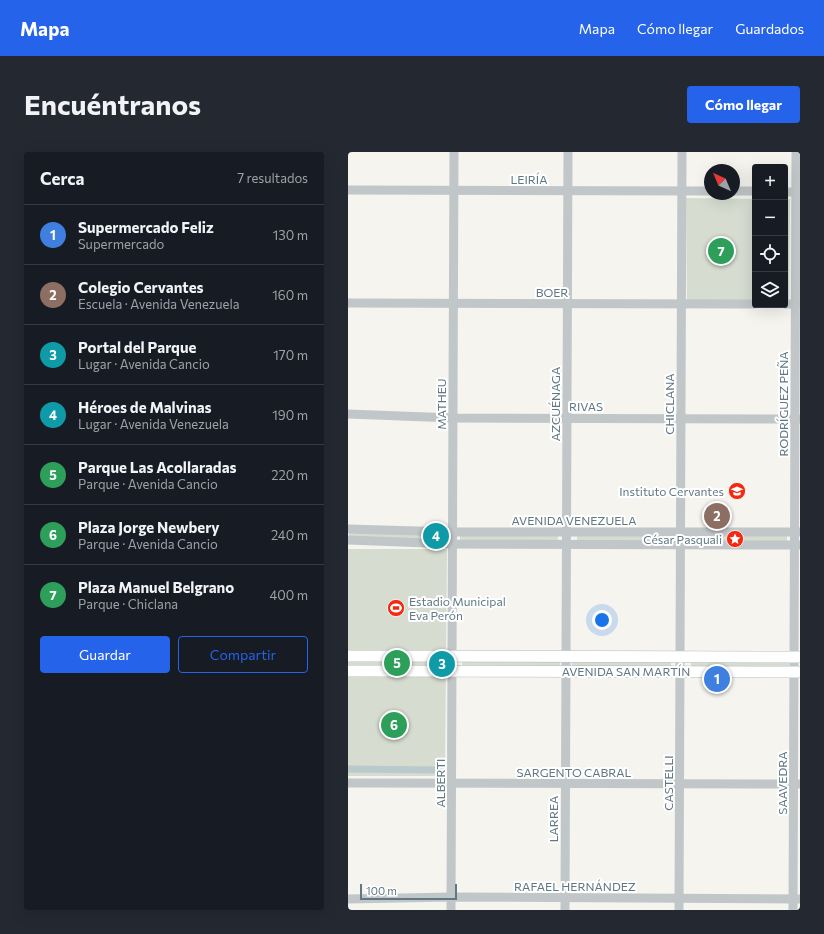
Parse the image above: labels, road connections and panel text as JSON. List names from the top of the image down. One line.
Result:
{"streets":{"main road":["AVENIDA SAN MARTÍN"],"street":["LEIRÍA","BOER","MATHEU","AZCUÉNAGA","CHICLANA","RODRÍGUEZ PEÑA","RIVAS","AVENIDA VENEZUELA","SARGENTO CABRAL","ALBERTI","CASTELLI","SAAVEDRA","LARREA","RAFAEL HERNÁNDEZ"]},"crossings":[["LEIRÍA","MATHEU"],["LEIRÍA","AZCUÉNAGA"],["LEIRÍA","CHICLANA"],["BOER","MATHEU"],["BOER","AZCUÉNAGA"],["BOER","CHICLANA"],["MATHEU","RIVAS"],["MATHEU","AVENIDA VENEZUELA"],["MATHEU","AVENIDA SAN MARTÍN"],["MATHEU","ALBERTI"],["AZCUÉNAGA","RIVAS"],["AZCUÉNAGA","AVENIDA VENEZUELA"],["AZCUÉNAGA","AVENIDA SAN MARTÍN"],["AZCUÉNAGA","LARREA"],["CHICLANA","RIVAS"],["CHICLANA","AVENIDA VENEZUELA"],["CHICLANA","AVENIDA SAN MARTÍN"],["CHICLANA","CASTELLI"],["RODRÍGUEZ PEÑA","RIVAS"],["RODRÍGUEZ PEÑA","AVENIDA VENEZUELA"],["RODRÍGUEZ PEÑA","AVENIDA SAN MARTÍN"],["RODRÍGUEZ PEÑA","SAAVEDRA"],["AVENIDA SAN MARTÍN","ALBERTI"],["AVENIDA SAN MARTÍN","CASTELLI"],["AVENIDA SAN MARTÍN","SAAVEDRA"],["AVENIDA SAN MARTÍN","LARREA"],["SARGENTO CABRAL","ALBERTI"],["SARGENTO CABRAL","CASTELLI"],["SARGENTO CABRAL","SAAVEDRA"],["SARGENTO CABRAL","LARREA"],["ALBERTI","RAFAEL HERNÁNDEZ"],["CASTELLI","RAFAEL HERNÁNDEZ"],["SAAVEDRA","RAFAEL HERNÁNDEZ"],["LARREA","RAFAEL HERNÁNDEZ"]],"places":{"school or university":["Instituto Cervantes"],"place":["César Pasquali"],"sports":["Estadio Municipal Eva Perón"]},"scale_bar":"100 m","north":"top left","page":{"header":"Mapa","nav":["Mapa","Cómo llegar","Guardados"],"buttons":["Cómo llegar",["Guardar","Compartir"]],"title":"Encuéntranos","heading":["Cerca","7 resultados"],"map_buttons":["+","−"],"list":[{"mark":"1","name":"Supermercado Feliz","note":"Supermercado","value":"130 m"},{"mark":"2","name":"Colegio Cervantes","note":"Escuela · Avenida Venezuela","value":"160 m"},{"mark":"3","name":"Portal del Parque","note":"Lugar · Avenida Cancio","value":"170 m"},{"mark":"4","name":"Héroes de Malvinas","note":"Lugar · Avenida Venezuela","value":"190 m"},{"mark":"5","name":"Parque Las Acollaradas","note":"Parque · Avenida Cancio","value":"220 m"},{"mark":"6","name":"Plaza Jorge Newbery","note":"Parque · Avenida Cancio","value":"240 m"},{"mark":"7","name":"Plaza Manuel Belgrano","note":"Parque · Chiclana","value":"400 m"}],"pins":["7","2","4","5","3","1","6"],"scale":"100 m"}}
